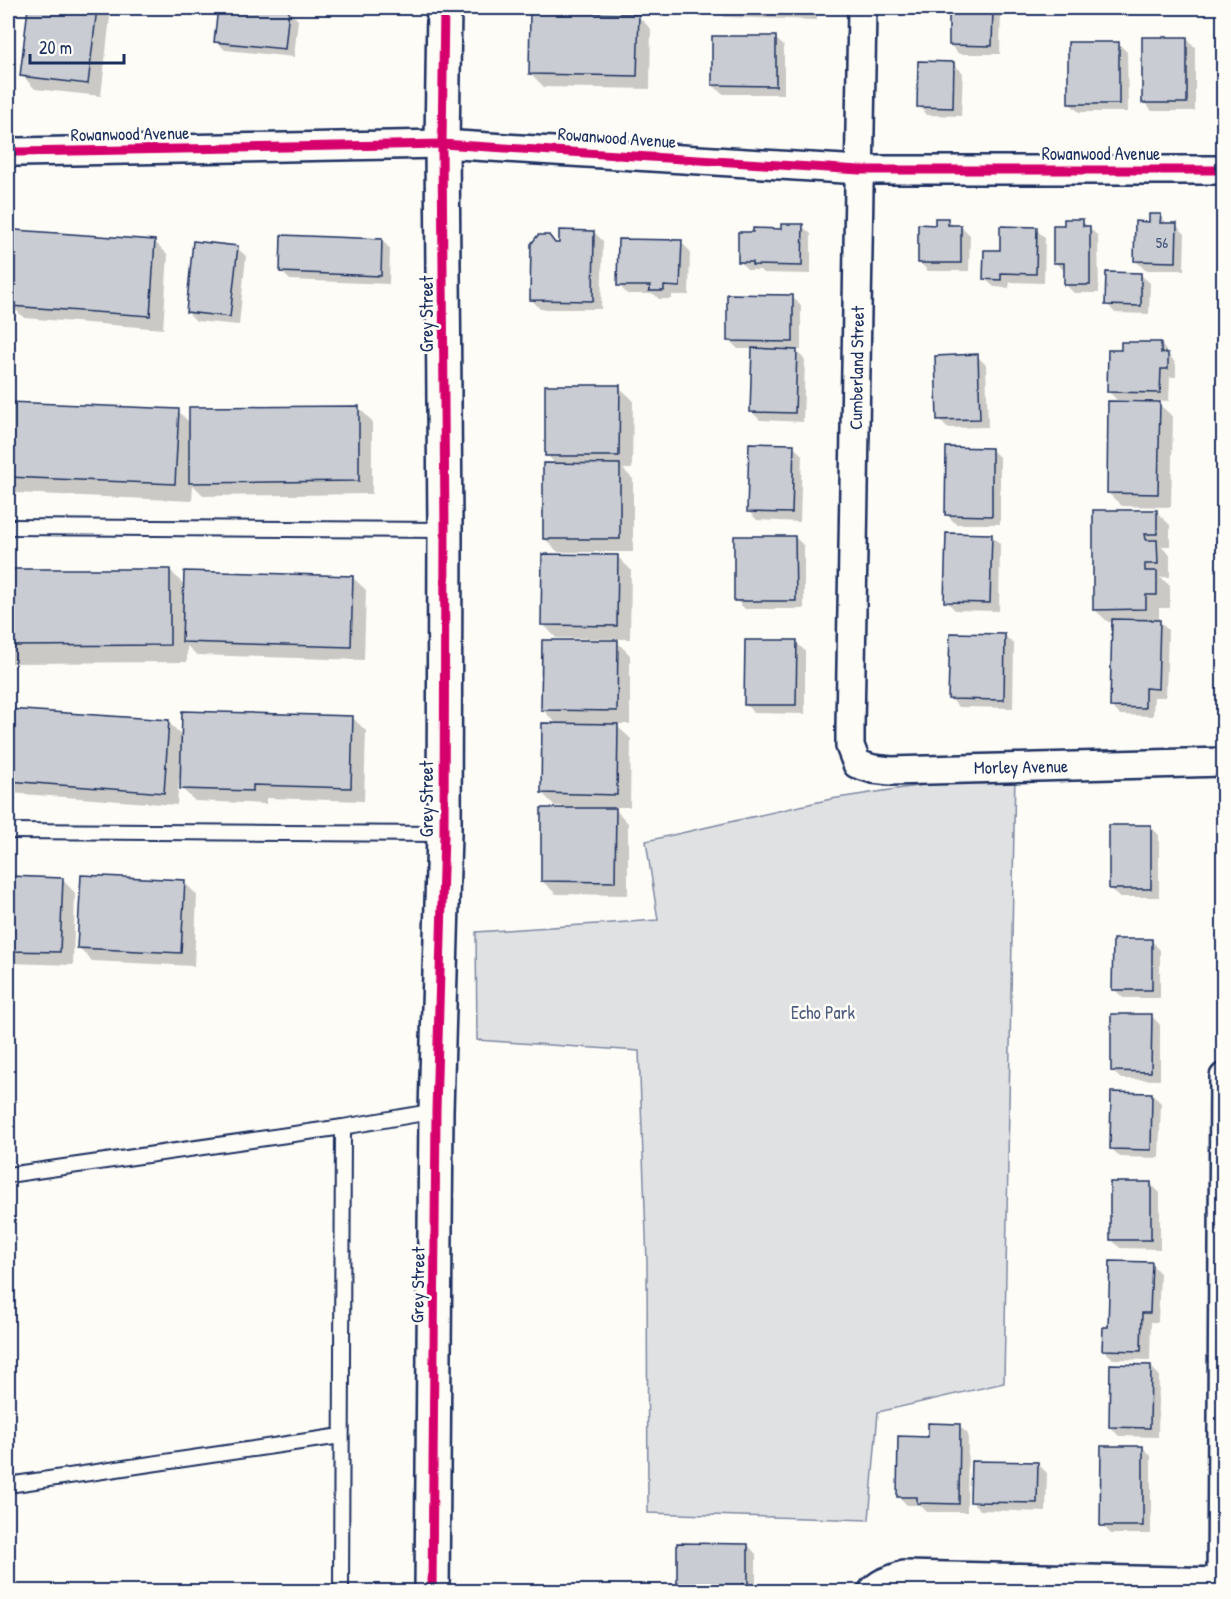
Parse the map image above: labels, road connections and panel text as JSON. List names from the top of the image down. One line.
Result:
{"streets":{"street":["Rowanwood Avenue","Grey Street","Cumberland Street","Morley Avenue"]},"crossings":[["Rowanwood Avenue","Grey Street"],["Rowanwood Avenue","Cumberland Street"],["Cumberland Street","Morley Avenue"]],"parks":["Echo Park"],"house_numbers":["56"],"scale_bar":"20 m"}
